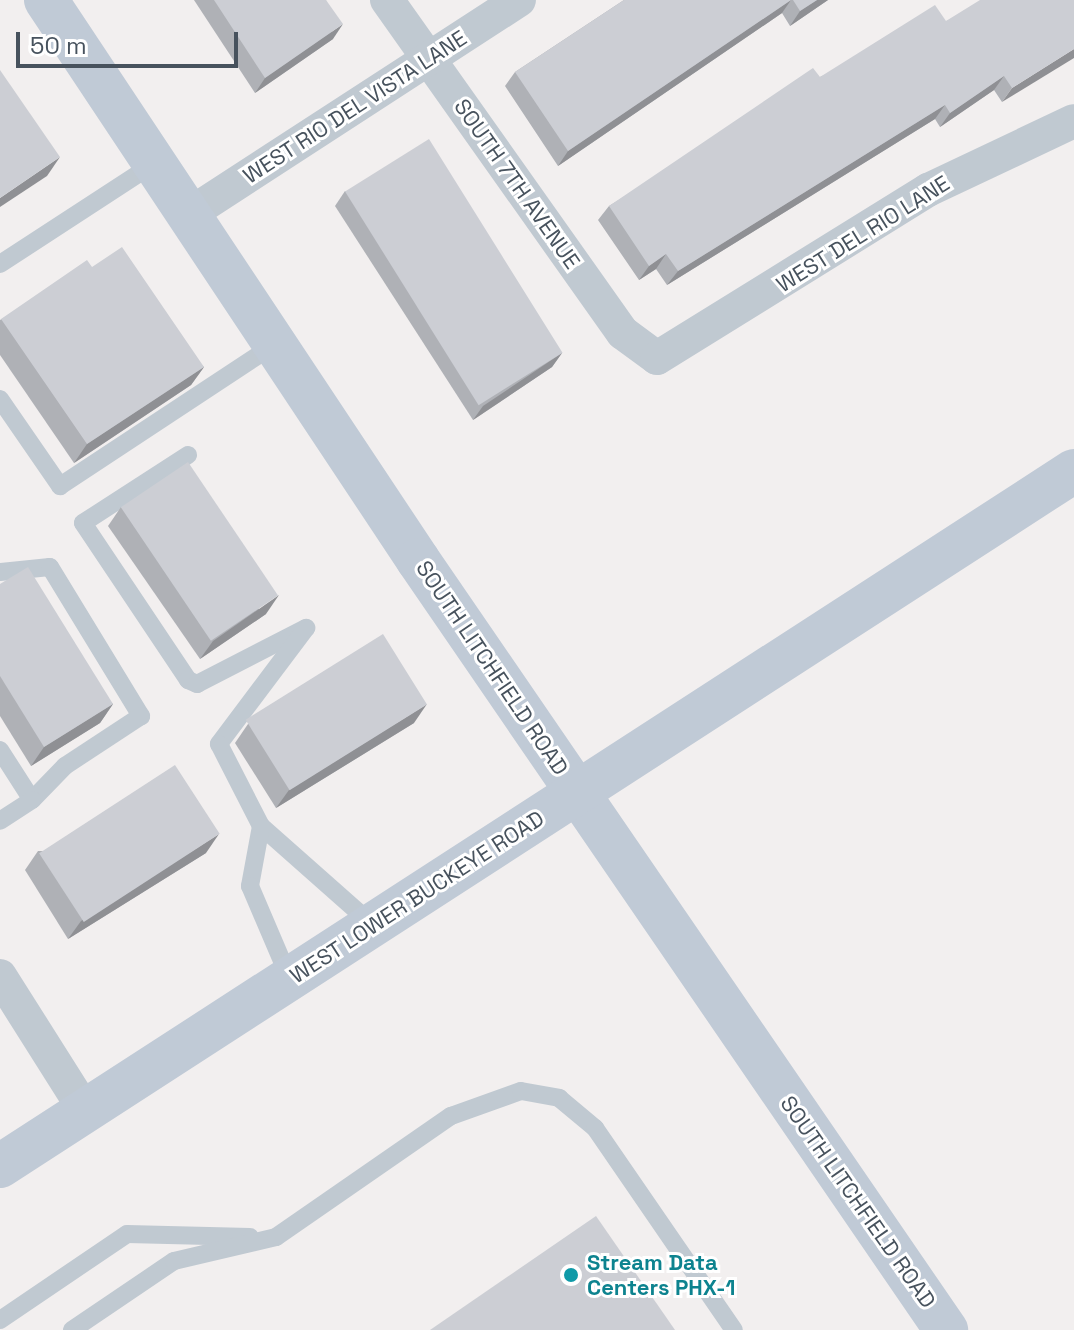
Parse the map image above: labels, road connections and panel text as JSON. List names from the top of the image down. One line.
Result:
{"streets":{"main road":["SOUTH LITCHFIELD ROAD","WEST LOWER BUCKEYE ROAD"],"street":["WEST RIO DEL VISTA LANE","SOUTH 7TH AVENUE","WEST DEL RIO LANE"]},"crossings":[["WEST RIO DEL VISTA LANE","SOUTH 7TH AVENUE"],["WEST RIO DEL VISTA LANE","SOUTH LITCHFIELD ROAD"],["SOUTH 7TH AVENUE","WEST DEL RIO LANE"],["SOUTH LITCHFIELD ROAD","WEST LOWER BUCKEYE ROAD"]],"places":["Stream Data Centers PHX-1"],"scale_bar":"50 m"}
